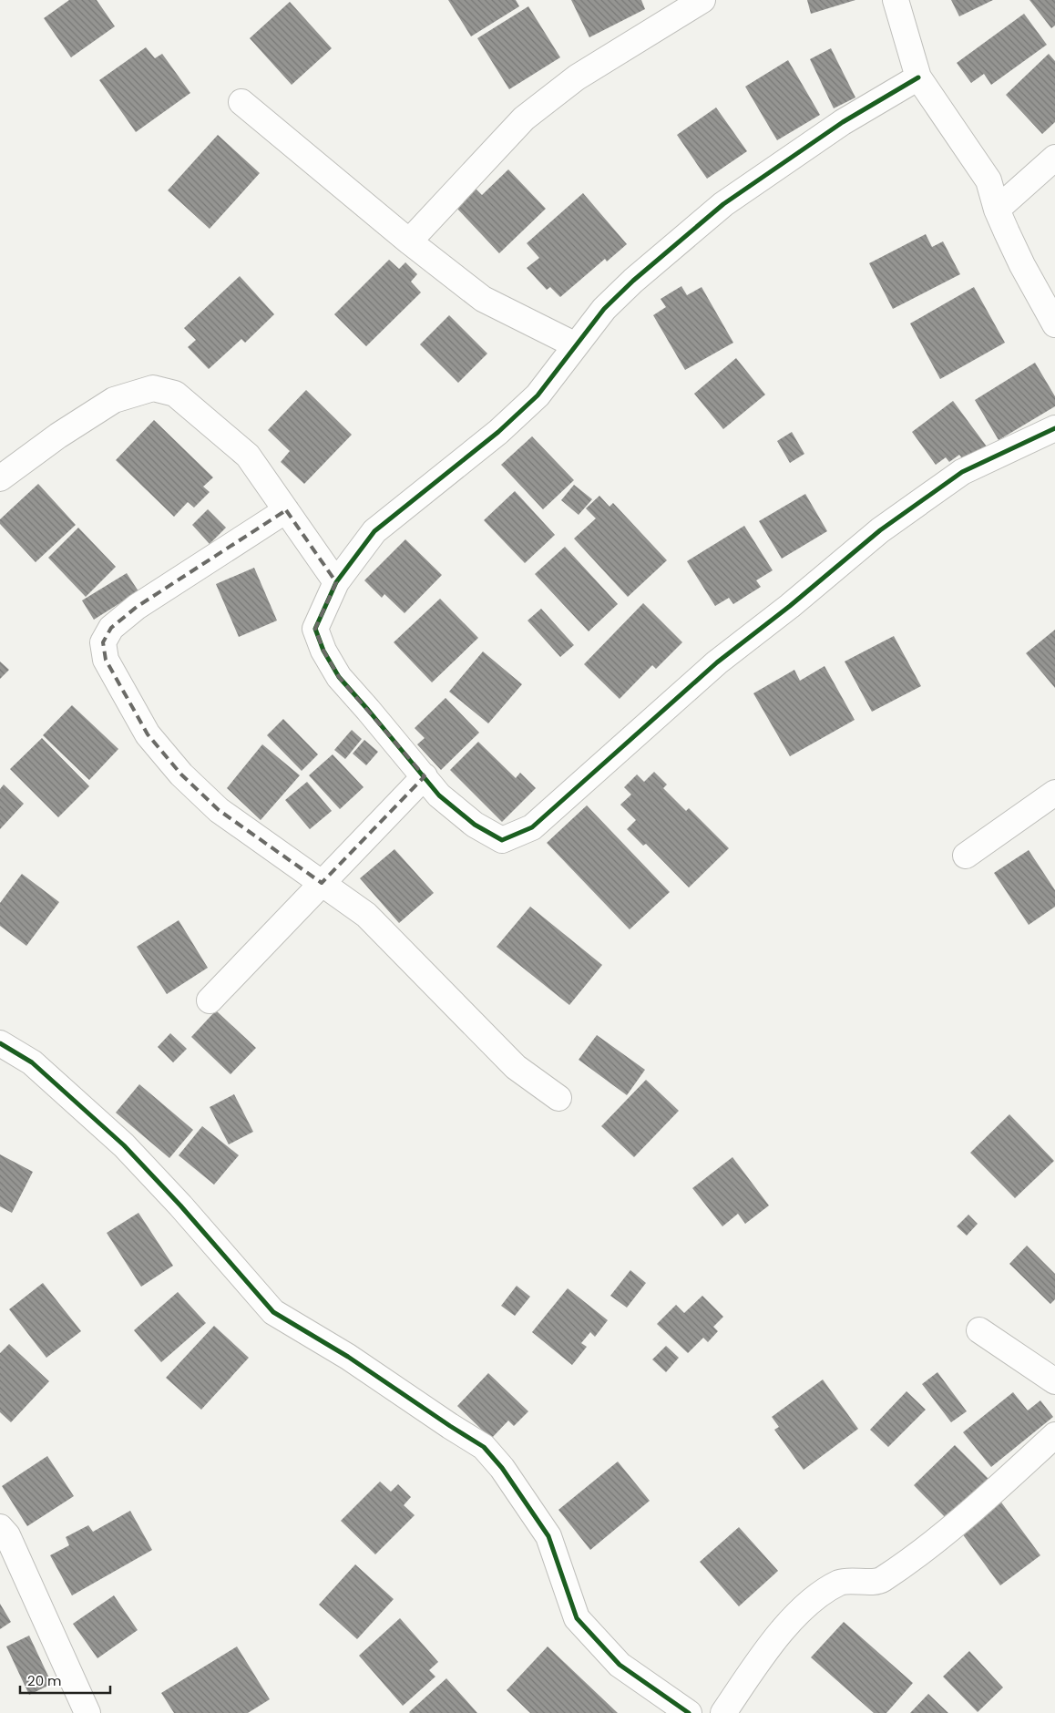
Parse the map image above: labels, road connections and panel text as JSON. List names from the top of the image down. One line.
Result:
{"scale_bar":"20 m"}
